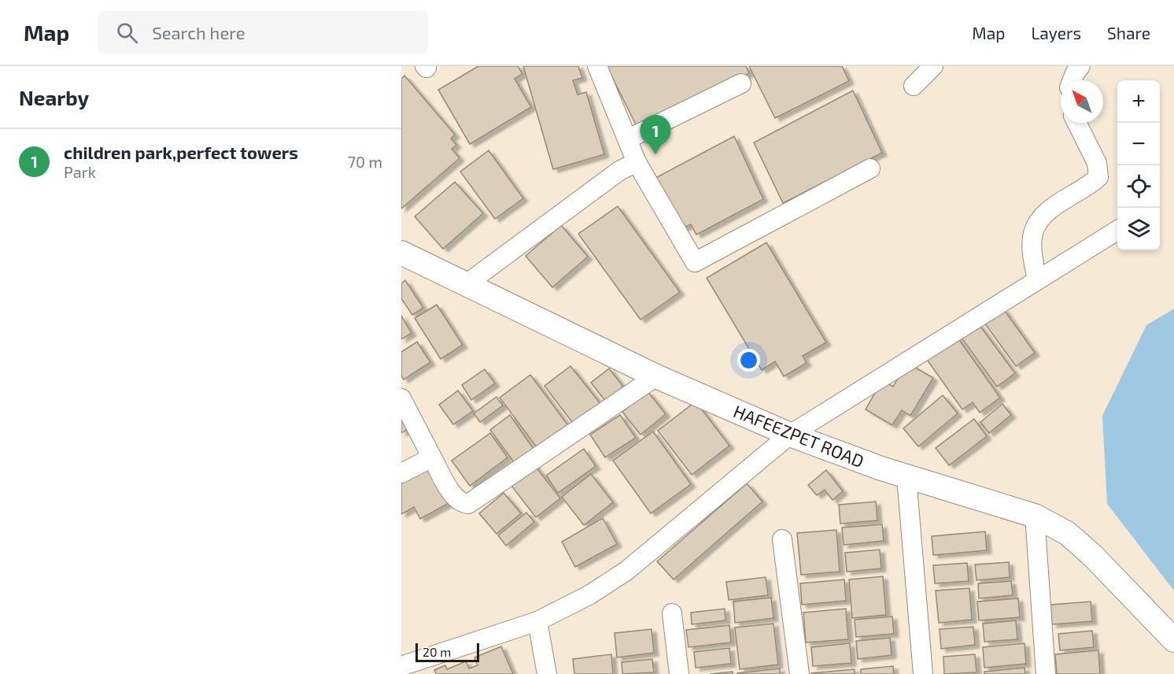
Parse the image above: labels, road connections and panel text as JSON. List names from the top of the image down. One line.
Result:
{"streets":{"street":["HAFEEZPET ROAD"]},"scale_bar":"20 m","north":"top left","page":{"header":"Map","search":"Search here","nav":["Map","Layers","Share"],"heading":"Nearby","map_buttons":["+","−"],"pins":"1","list":[{"mark":"1","name":"children park,perfect towers","note":"Park","value":"70 m"}],"scale":"20 m"}}
